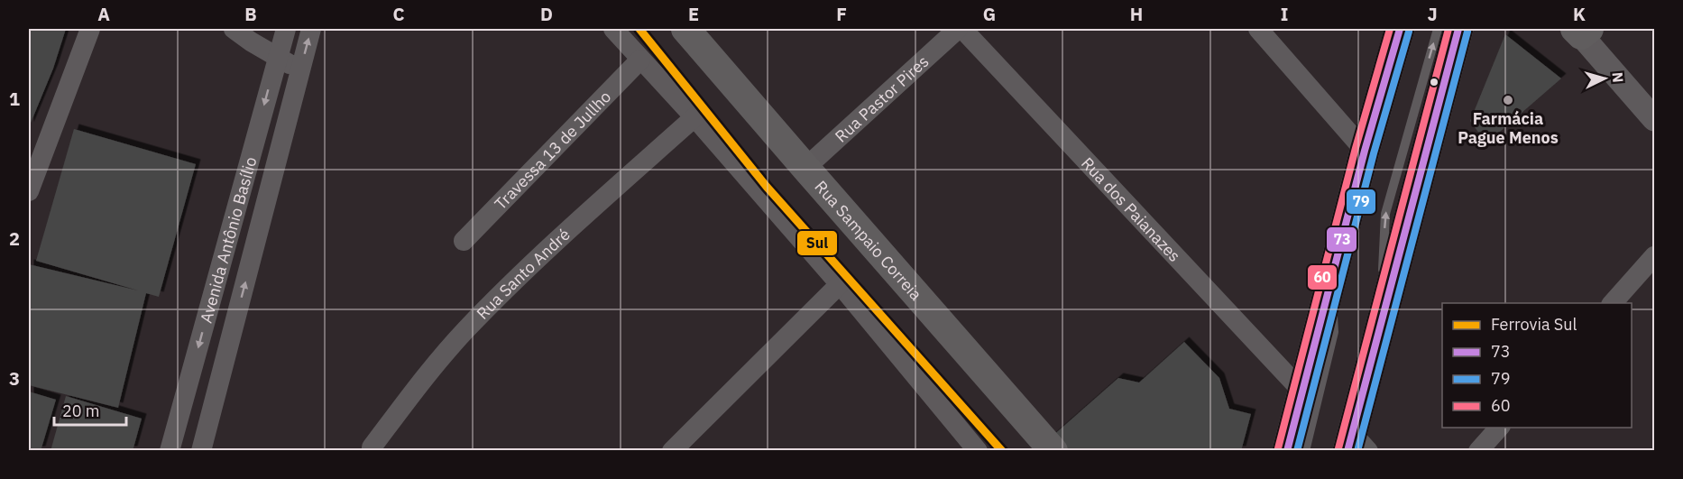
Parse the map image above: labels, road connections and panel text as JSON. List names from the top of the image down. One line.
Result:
{"streets":{"main road":["Rua Sampaio Correia"],"street":["Rua Pastor Pires","Travessa 13 de Jullho","Rua dos Paianazes","Avenida Antônio Basílio","Rua Santo André"]},"crossings":[["Rua Pastor Pires","Rua Sampaio Correia"]],"places":["Farmácia Pague Menos"],"lines":["rail line Sul","transit line 73","transit line 60","transit line 79"],"legend":["Ferrovia Sul","73","79","60"],"scale_bar":"20 m","north":"right","grid":{"columns":["A","B","C","D","E","F","G","H","I","J","K"],"rows":["1","2","3"]}}
